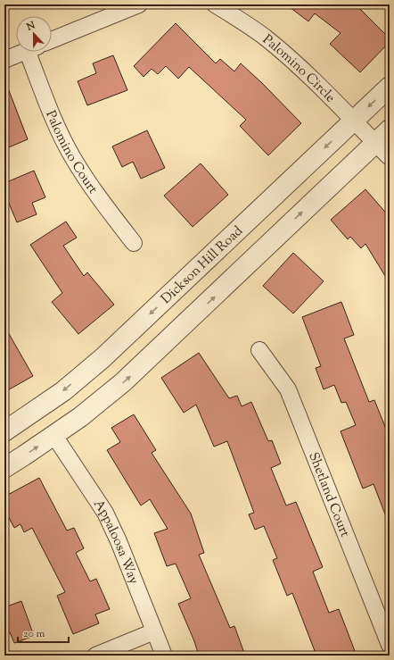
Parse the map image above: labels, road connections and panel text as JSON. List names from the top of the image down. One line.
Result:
{"streets":{"street":["Palomino Circle","Palomino Court","Dickson Hill Road","Shetland Court","Appaloosa Way"]},"crossings":[["Palomino Circle","Dickson Hill Road"]],"scale_bar":"20 m","north":"top"}
